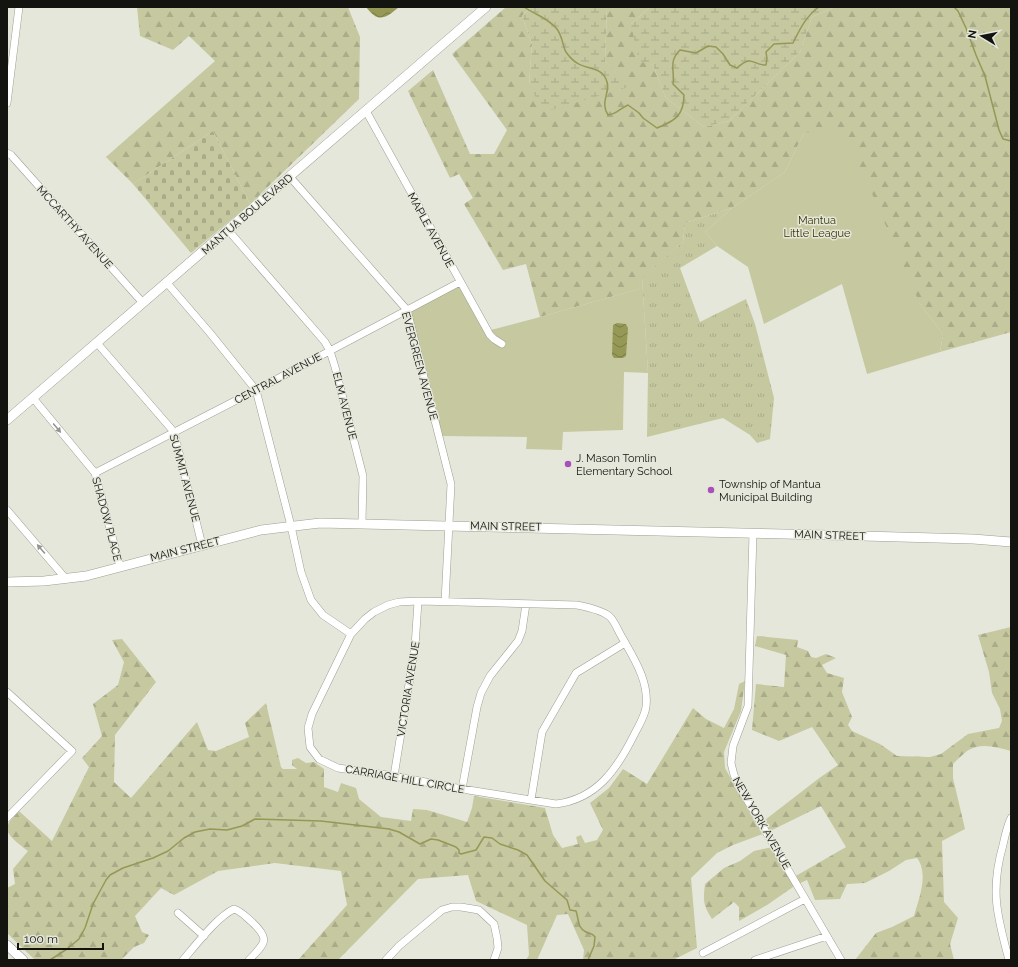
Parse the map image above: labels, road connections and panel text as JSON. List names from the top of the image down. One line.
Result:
{"streets":{"main road":["MANTUA BOULEVARD","MAIN STREET"],"street":["MCCARTHY AVENUE","MAPLE AVENUE","EVERGREEN AVENUE","CENTRAL AVENUE","ELM AVENUE","SUMMIT AVENUE","SHADOW PLACE","VICTORIA AVENUE","CARRIAGE HILL CIRCLE","NEW YORK AVENUE"]},"crossings":[["MANTUA BOULEVARD","MCCARTHY AVENUE"],["MANTUA BOULEVARD","MAPLE AVENUE"],["MANTUA BOULEVARD","EVERGREEN AVENUE"],["MANTUA BOULEVARD","ELM AVENUE"],["MANTUA BOULEVARD","SUMMIT AVENUE"],["MANTUA BOULEVARD","SHADOW PLACE"],["MAPLE AVENUE","CENTRAL AVENUE"],["EVERGREEN AVENUE","CENTRAL AVENUE"],["EVERGREEN AVENUE","MAIN STREET"],["EVERGREEN AVENUE","CARRIAGE HILL CIRCLE"],["CENTRAL AVENUE","ELM AVENUE"],["CENTRAL AVENUE","SUMMIT AVENUE"],["CENTRAL AVENUE","SHADOW PLACE"],["ELM AVENUE","MAIN STREET"],["SUMMIT AVENUE","MAIN STREET"],["SHADOW PLACE","MAIN STREET"],["MAIN STREET","NEW YORK AVENUE"],["VICTORIA AVENUE","CARRIAGE HILL CIRCLE"]],"one_way":["SHADOW PLACE"],"parks":["Mantua Little League"],"places":["J. Mason Tomlin Elementary School","Township of Mantua Municipal Building"],"scale_bar":"100 m","north":"left"}
